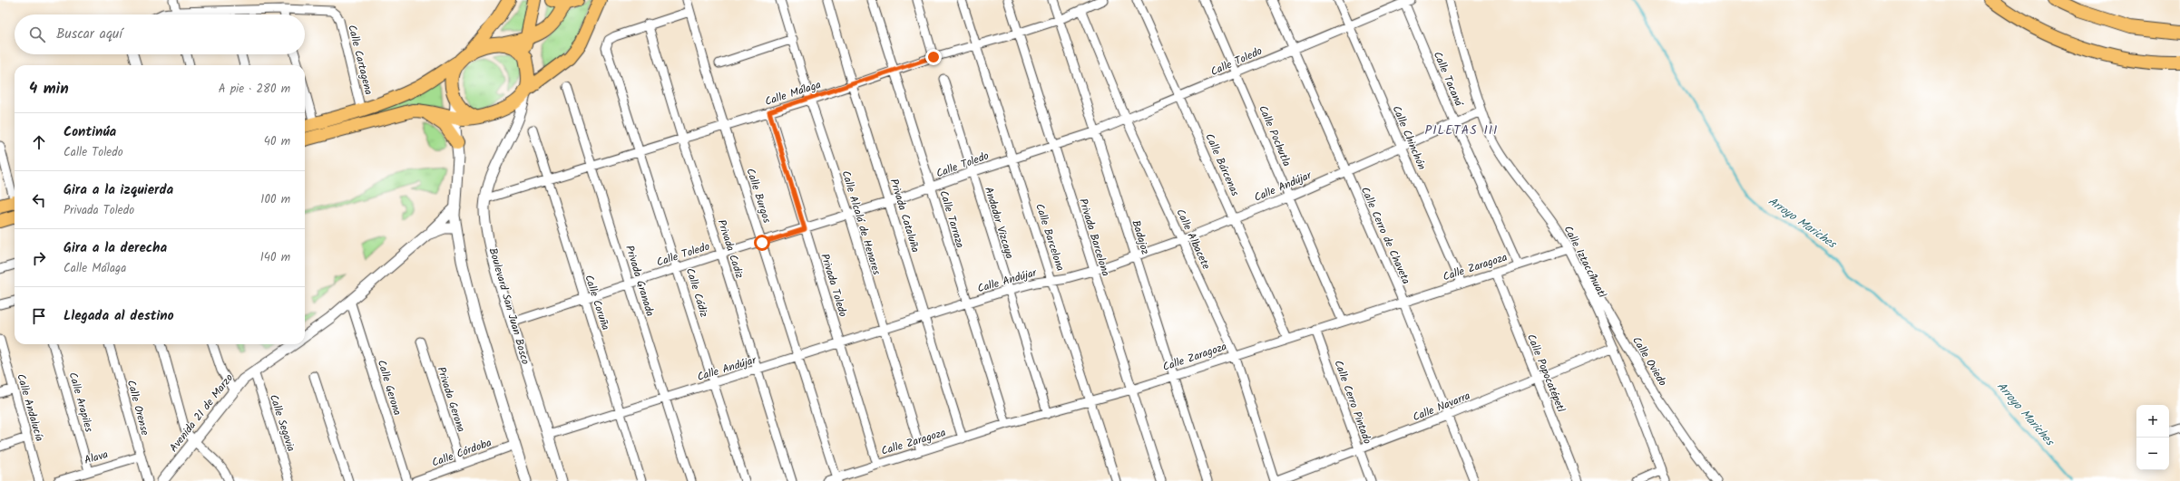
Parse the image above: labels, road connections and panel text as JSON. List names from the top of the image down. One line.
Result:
{"streets":{"street":["Calle Cartagena","Calle Toledo","Calle Tacaná","Calle Málaga","Calle Pochutla","Calle Chinchón","Calle Bárcenas","Calle Andújar","Calle Burgos","Privada Cataluña","Calle Tarraza","Calle Alcalá de Henares","Andador Vizcaya","Calle Cerro de Chaveta","Calle Barcelona","Privada Barcelona","Badajoz","Calle Albacete","Privada Cadiz","Calle Iztaccíhuatl","Calle Zaragoza","Privada Granada","Privada Toledo","Calle Cádiz","Calle Coruña","Boulevard San Juan Bosco","Calle Oviedo","Calle Popocatépetl","Calle Gerona","Privada Gerona","Calle Arapiles","Calle Cerro Pintado","Calle Navarra","Calle Andalucía","Calle Orense","Avenida 21 de Marzo","Calle Segovia","Calle Córdoba","Alava"]},"crossings":[["Calle Toledo","Calle Tacaná"],["Calle Toledo","Calle Pochutla"],["Calle Toledo","Calle Chinchón"],["Calle Toledo","Calle Bárcenas"],["Calle Toledo","Calle Burgos"],["Calle Toledo","Privada Cataluña"],["Calle Toledo","Calle Tarraza"],["Calle Toledo","Calle Alcalá de Henares"],["Calle Toledo","Andador Vizcaya"],["Calle Toledo","Calle Cerro de Chaveta"],["Calle Toledo","Calle Barcelona"],["Calle Toledo","Privada Barcelona"],["Calle Toledo","Badajoz"],["Calle Toledo","Calle Albacete"],["Calle Toledo","Privada Cadiz"],["Calle Toledo","Privada Granada"],["Calle Toledo","Privada Toledo"],["Calle Toledo","Calle Cádiz"],["Calle Toledo","Calle Coruña"],["Calle Toledo","Boulevard San Juan Bosco"],["Calle Tacaná","Calle Andújar"],["Calle Tacaná","Calle Zaragoza"],["Calle Málaga","Calle Burgos"],["Calle Málaga","Privada Cataluña"],["Calle Málaga","Calle Tarraza"],["Calle Málaga","Calle Alcalá de Henares"],["Calle Málaga","Calle Barcelona"],["Calle Málaga","Privada Barcelona"],["Calle Málaga","Badajoz"],["Calle Málaga","Calle Albacete"],["Calle Málaga","Privada Cadiz"],["Calle Málaga","Privada Granada"],["Calle Málaga","Privada Toledo"],["Calle Málaga","Calle Cádiz"],["Calle Málaga","Calle Coruña"],["Calle Málaga","Boulevard San Juan Bosco"],["Calle Pochutla","Calle Andújar"],["Calle Pochutla","Calle Zaragoza"],["Calle Chinchón","Calle Andújar"],["Calle Chinchón","Calle Zaragoza"],["Calle Bárcenas","Calle Andújar"],["Calle Bárcenas","Calle Zaragoza"],["Calle Andújar","Calle Burgos"],["Calle Andújar","Privada Cataluña"],["Calle Andújar","Calle Tarraza"],["Calle Andújar","Calle Alcalá de Henares"],["Calle Andújar","Andador Vizcaya"],["Calle Andújar","Calle Cerro de Chaveta"],["Calle Andújar","Calle Barcelona"],["Calle Andújar","Privada Barcelona"],["Calle Andújar","Badajoz"],["Calle Andújar","Calle Albacete"],["Calle Andújar","Privada Cadiz"],["Calle Andújar","Calle Iztaccíhuatl"],["Calle Andújar","Privada Granada"],["Calle Andújar","Privada Toledo"],["Calle Andújar","Calle Cádiz"],["Calle Andújar","Calle Coruña"],["Calle Andújar","Boulevard San Juan Bosco"],["Calle Burgos","Calle Zaragoza"],["Privada Cataluña","Calle Zaragoza"],["Calle Tarraza","Calle Zaragoza"],["Calle Alcalá de Henares","Calle Zaragoza"],["Andador Vizcaya","Calle Zaragoza"],["Calle Cerro de Chaveta","Calle Zaragoza"],["Calle Cerro de Chaveta","Calle Navarra"],["Calle Barcelona","Calle Zaragoza"],["Privada Barcelona","Calle Zaragoza"],["Badajoz","Calle Zaragoza"],["Calle Albacete","Calle Zaragoza"],["Calle Albacete","Calle Navarra"],["Privada Cadiz","Calle Cádiz"],["Calle Iztaccíhuatl","Calle Zaragoza"],["Calle Iztaccíhuatl","Calle Oviedo"],["Calle Iztaccíhuatl","Calle Navarra"],["Calle Zaragoza","Privada Toledo"],["Calle Zaragoza","Calle Oviedo"],["Calle Zaragoza","Calle Popocatépetl"],["Calle Zaragoza","Calle Cerro Pintado"],["Calle Popocatépetl","Calle Navarra"],["Privada Gerona","Calle Córdoba"],["Calle Arapiles","Alava"],["Calle Cerro Pintado","Calle Navarra"],["Calle Orense","Alava"],["Avenida 21 de Marzo","Calle Segovia"]],"districts":["PILETAS III"],"water":["Arroyo Mariches"],"page":{"search":"Buscar aquí","heading":["4 min","A pie · 280 m"],"list":[["Continúa","Calle Toledo","40 m"],["Gira a la izquierda","Privada Toledo","100 m"],["Gira a la derecha","Calle Málaga","140 m"],"Llegada al destino"],"map_buttons":["+","−"]}}
